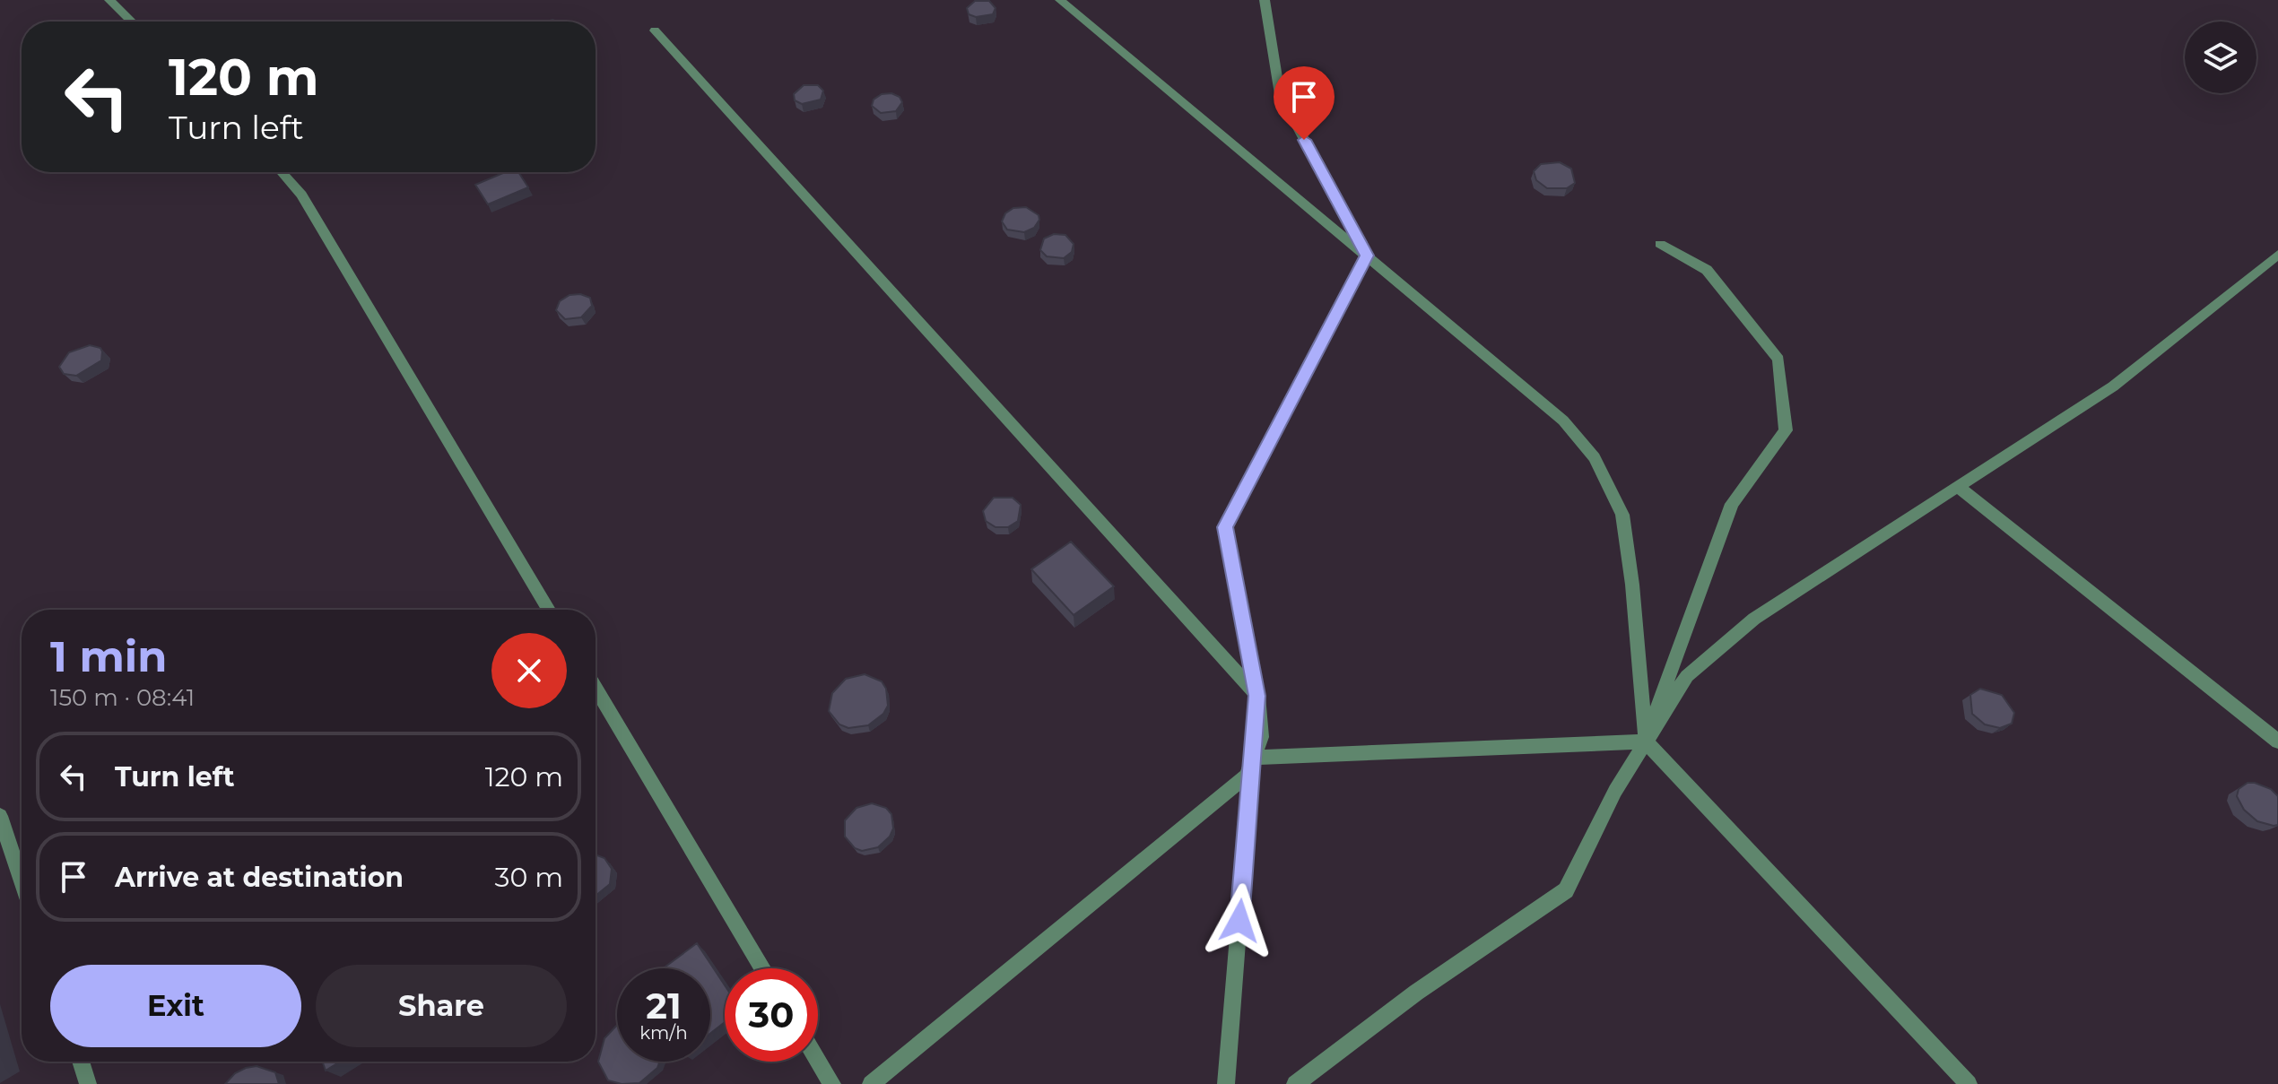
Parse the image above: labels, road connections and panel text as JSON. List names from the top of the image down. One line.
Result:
{"page":{"turn":["120 m","Turn left"],"heading":["1 min","150 m · 08:41"],"list":[{"name":"Turn left","value":"120 m"},{"name":"Arrive at destination","value":"30 m"}],"buttons":["Exit","Share"],"speed":"21 km/h","limit":"30"}}
